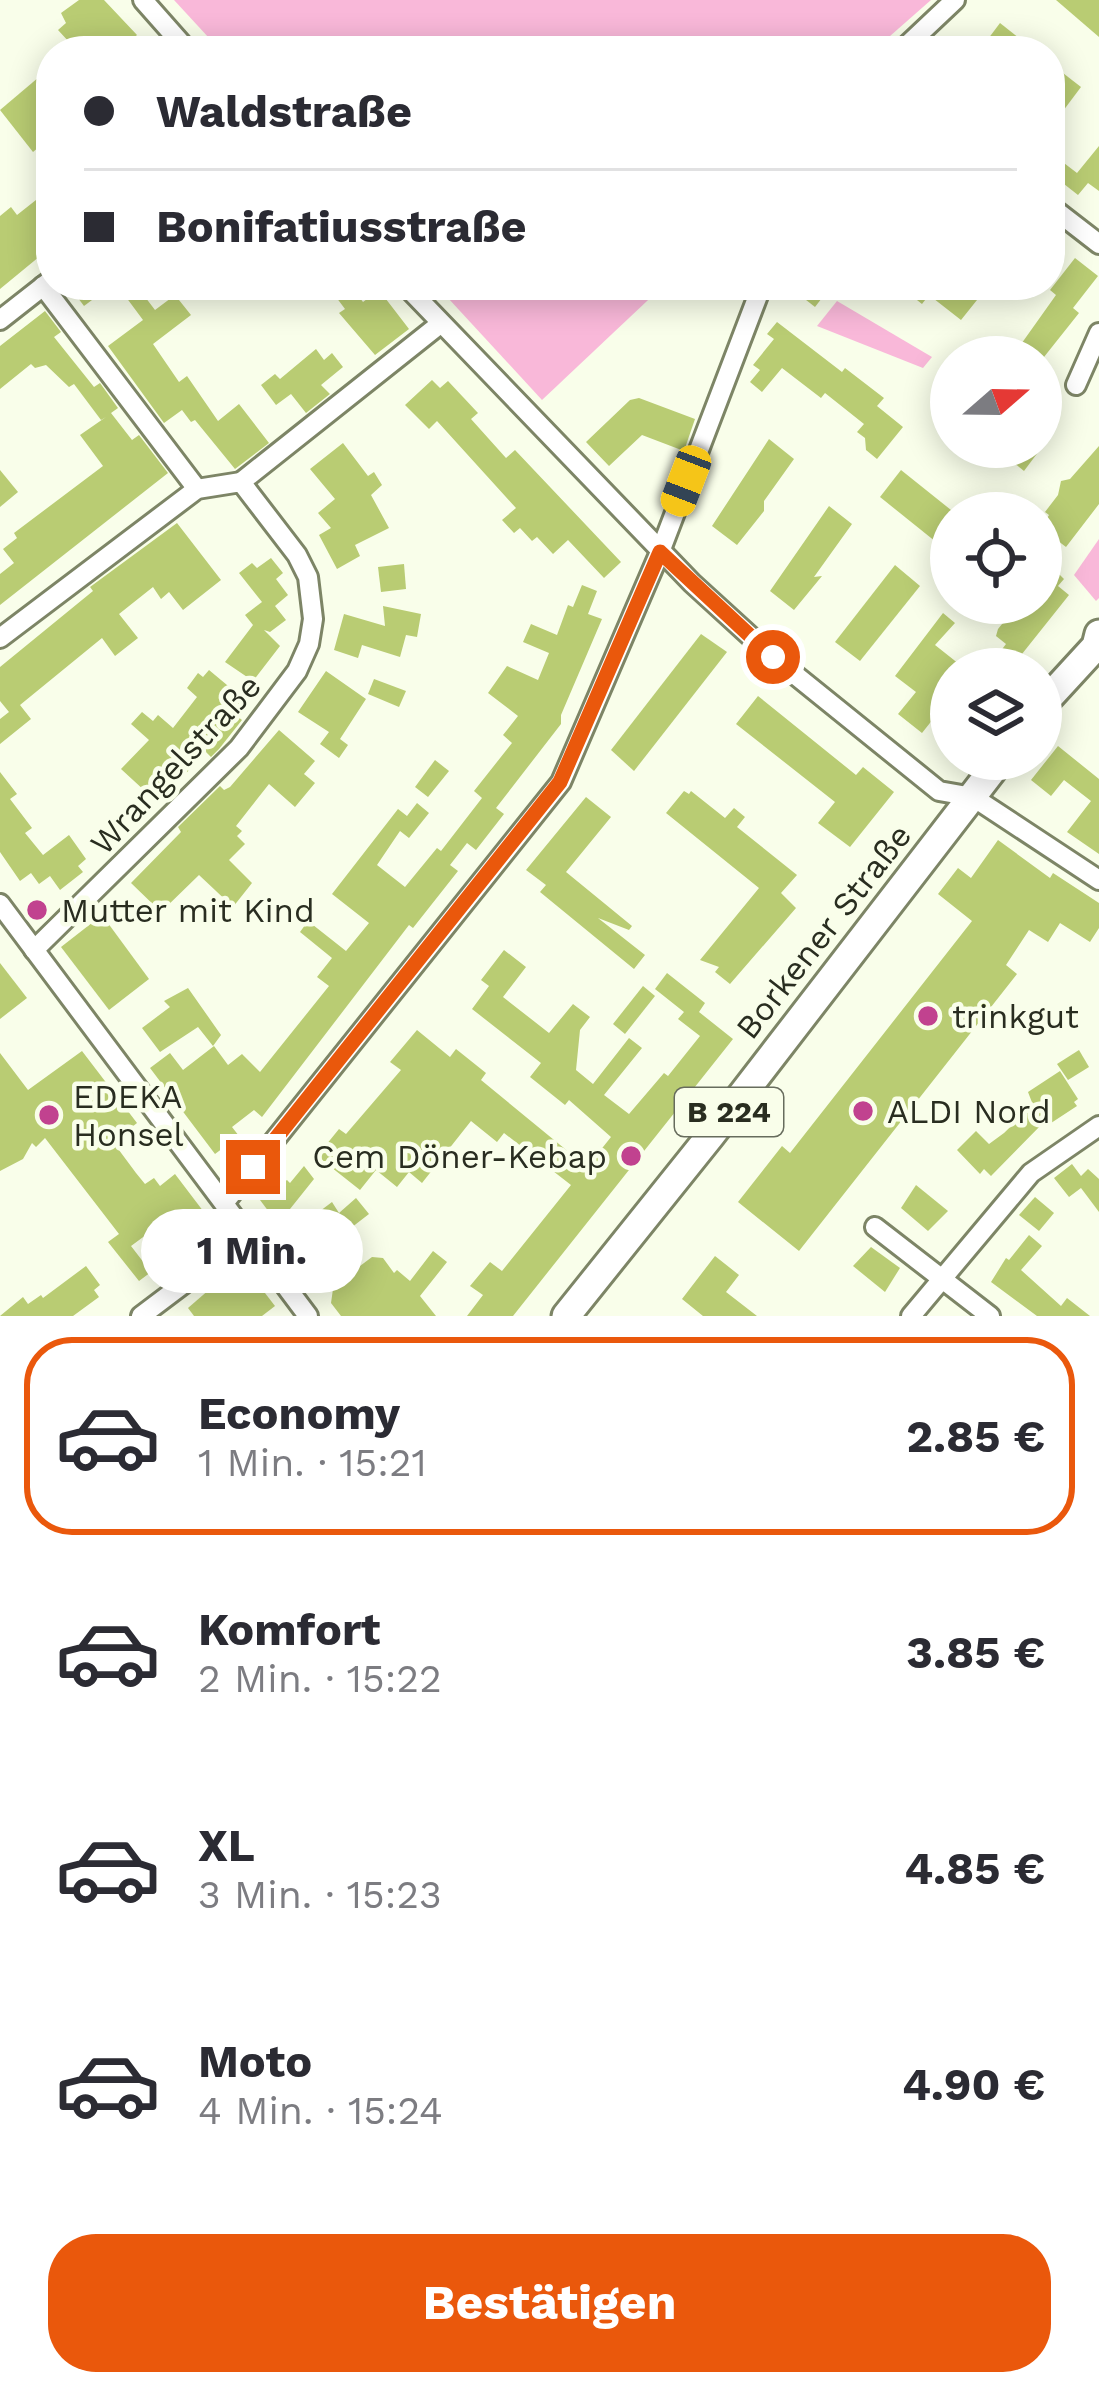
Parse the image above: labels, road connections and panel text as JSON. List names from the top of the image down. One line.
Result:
{"streets":{"main road":["Borkener Straße","B 224"],"street":["Wrangelstraße"]},"places":["Mutter mit Kind","trinkgut","ALDI Nord","EDEKA Honsel","Cem Döner-Kebap"],"north":"right","page":{"banner":["Waldstraße","Bonifatiusstraße"],"bubble":"1 Min.","list":[{"name":"Economy","note":"1 Min. · 15:21","value":"2.85 €"},{"name":"Komfort","note":"2 Min. · 15:22","value":"3.85 €"},{"name":"XL","note":"3 Min. · 15:23","value":"4.85 €"},{"name":"Moto","note":"4 Min. · 15:24","value":"4.90 €"}],"buttons":"Bestätigen"}}
